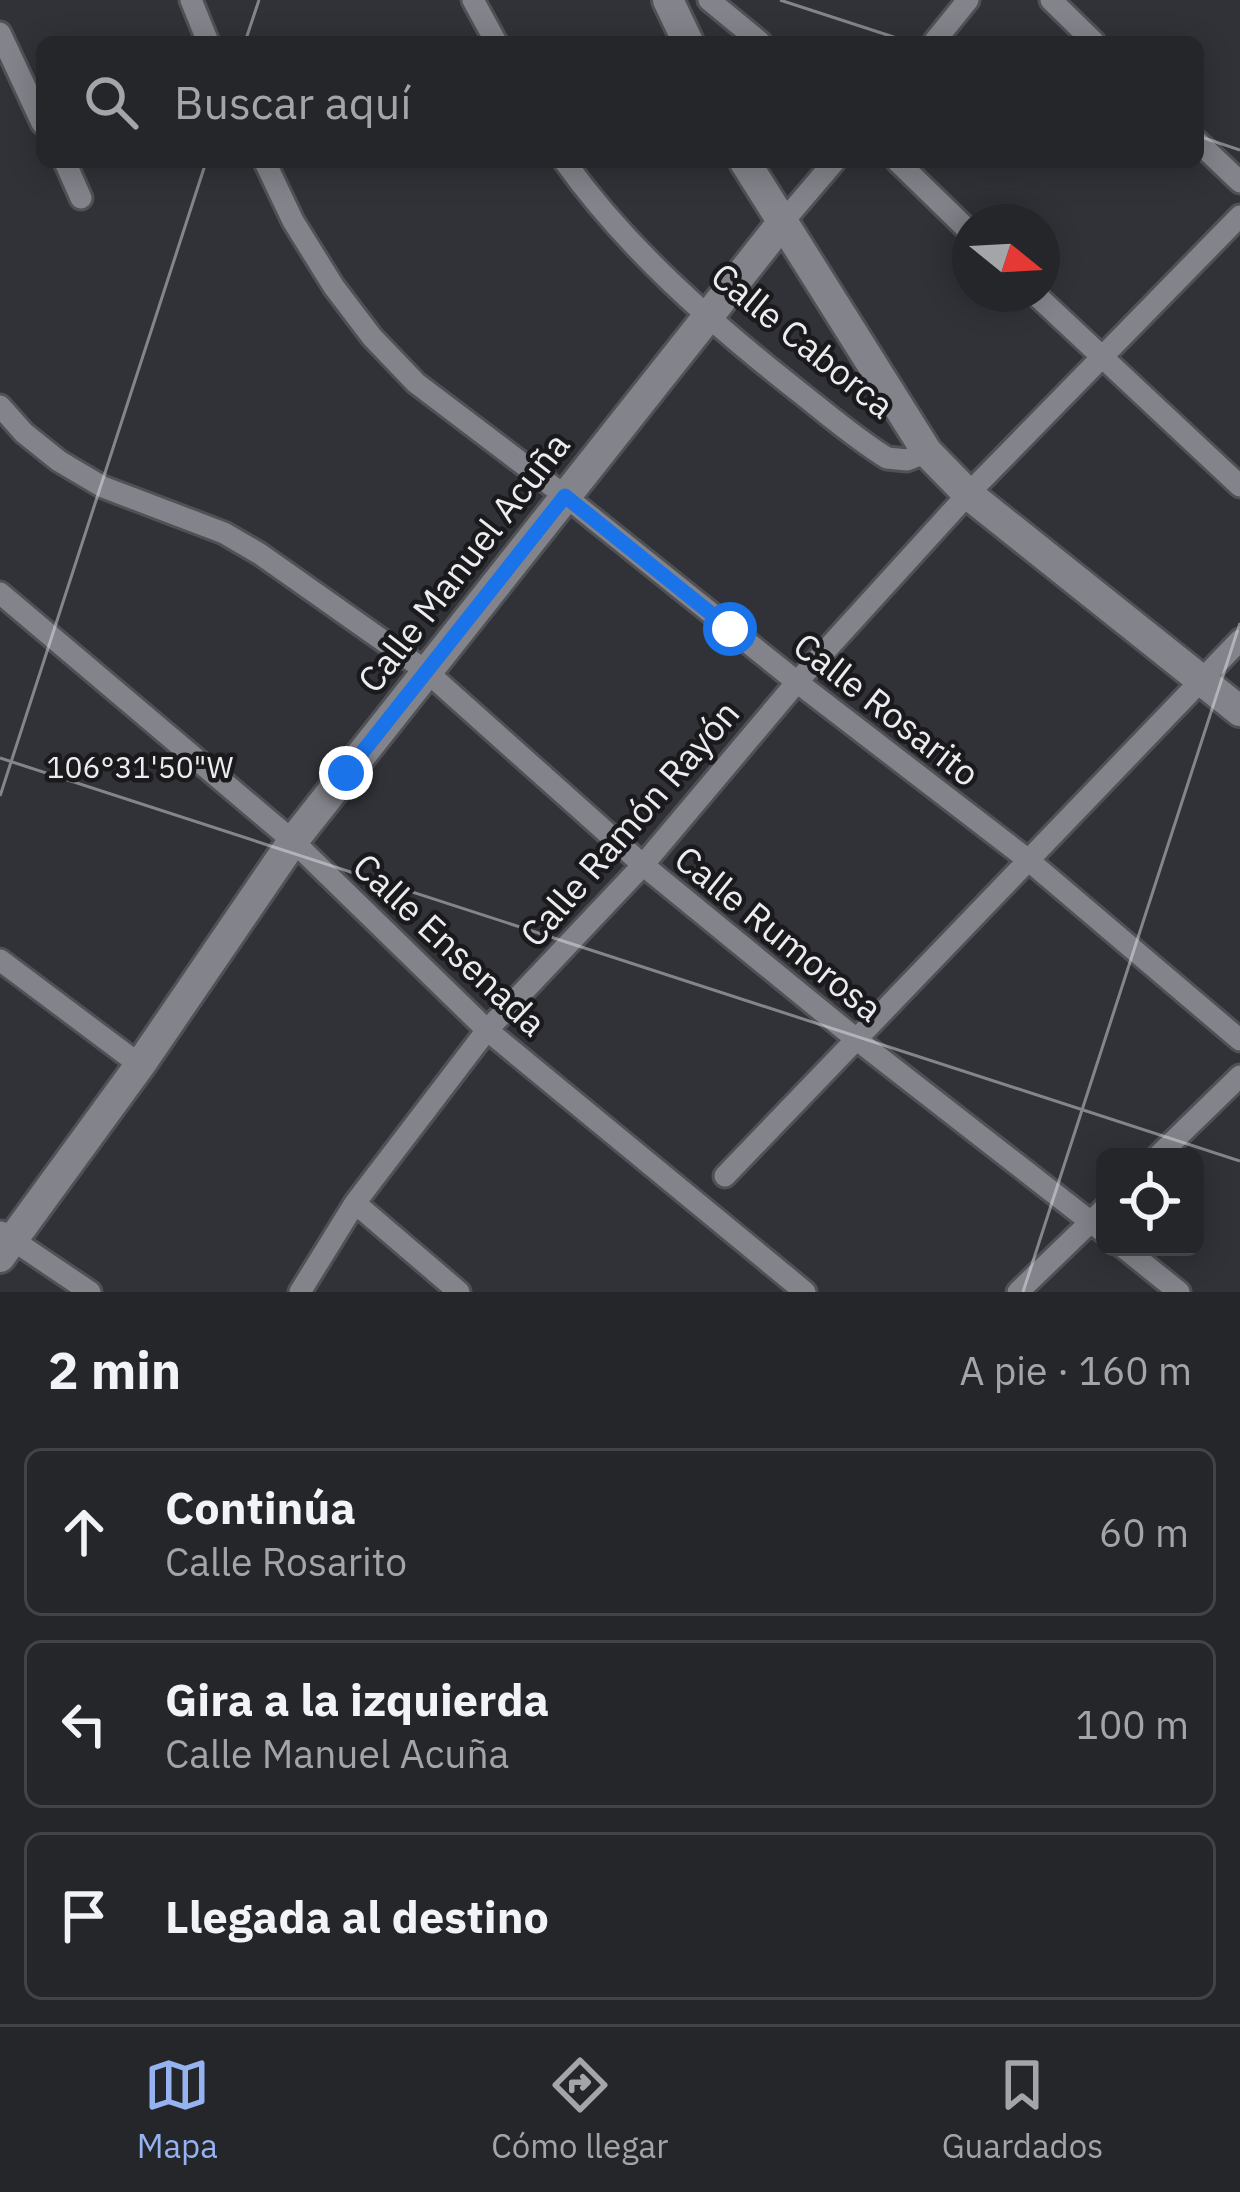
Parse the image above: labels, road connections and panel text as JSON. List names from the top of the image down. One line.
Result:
{"streets":{"street":["Calle Caborca","Calle Manuel Acuña","Calle Rosarito","Calle Ramón Rayón","Calle Rumorosa","Calle Ensenada"]},"crossings":[["Calle Caborca","Calle Manuel Acuña"],["Calle Manuel Acuña","Calle Rosarito"],["Calle Manuel Acuña","Calle Rumorosa"],["Calle Manuel Acuña","Calle Ensenada"],["Calle Rosarito","Calle Ramón Rayón"],["Calle Ramón Rayón","Calle Rumorosa"],["Calle Ramón Rayón","Calle Ensenada"]],"north":"right","page":{"search":"Buscar aquí","heading":["2 min","A pie · 160 m"],"list":[["Continúa","Calle Rosarito","60 m"],["Gira a la izquierda","Calle Manuel Acuña","100 m"],"Llegada al destino"],"nav":["Mapa","Cómo llegar","Guardados"]},"coordinates":["106°31'50\"W"]}
